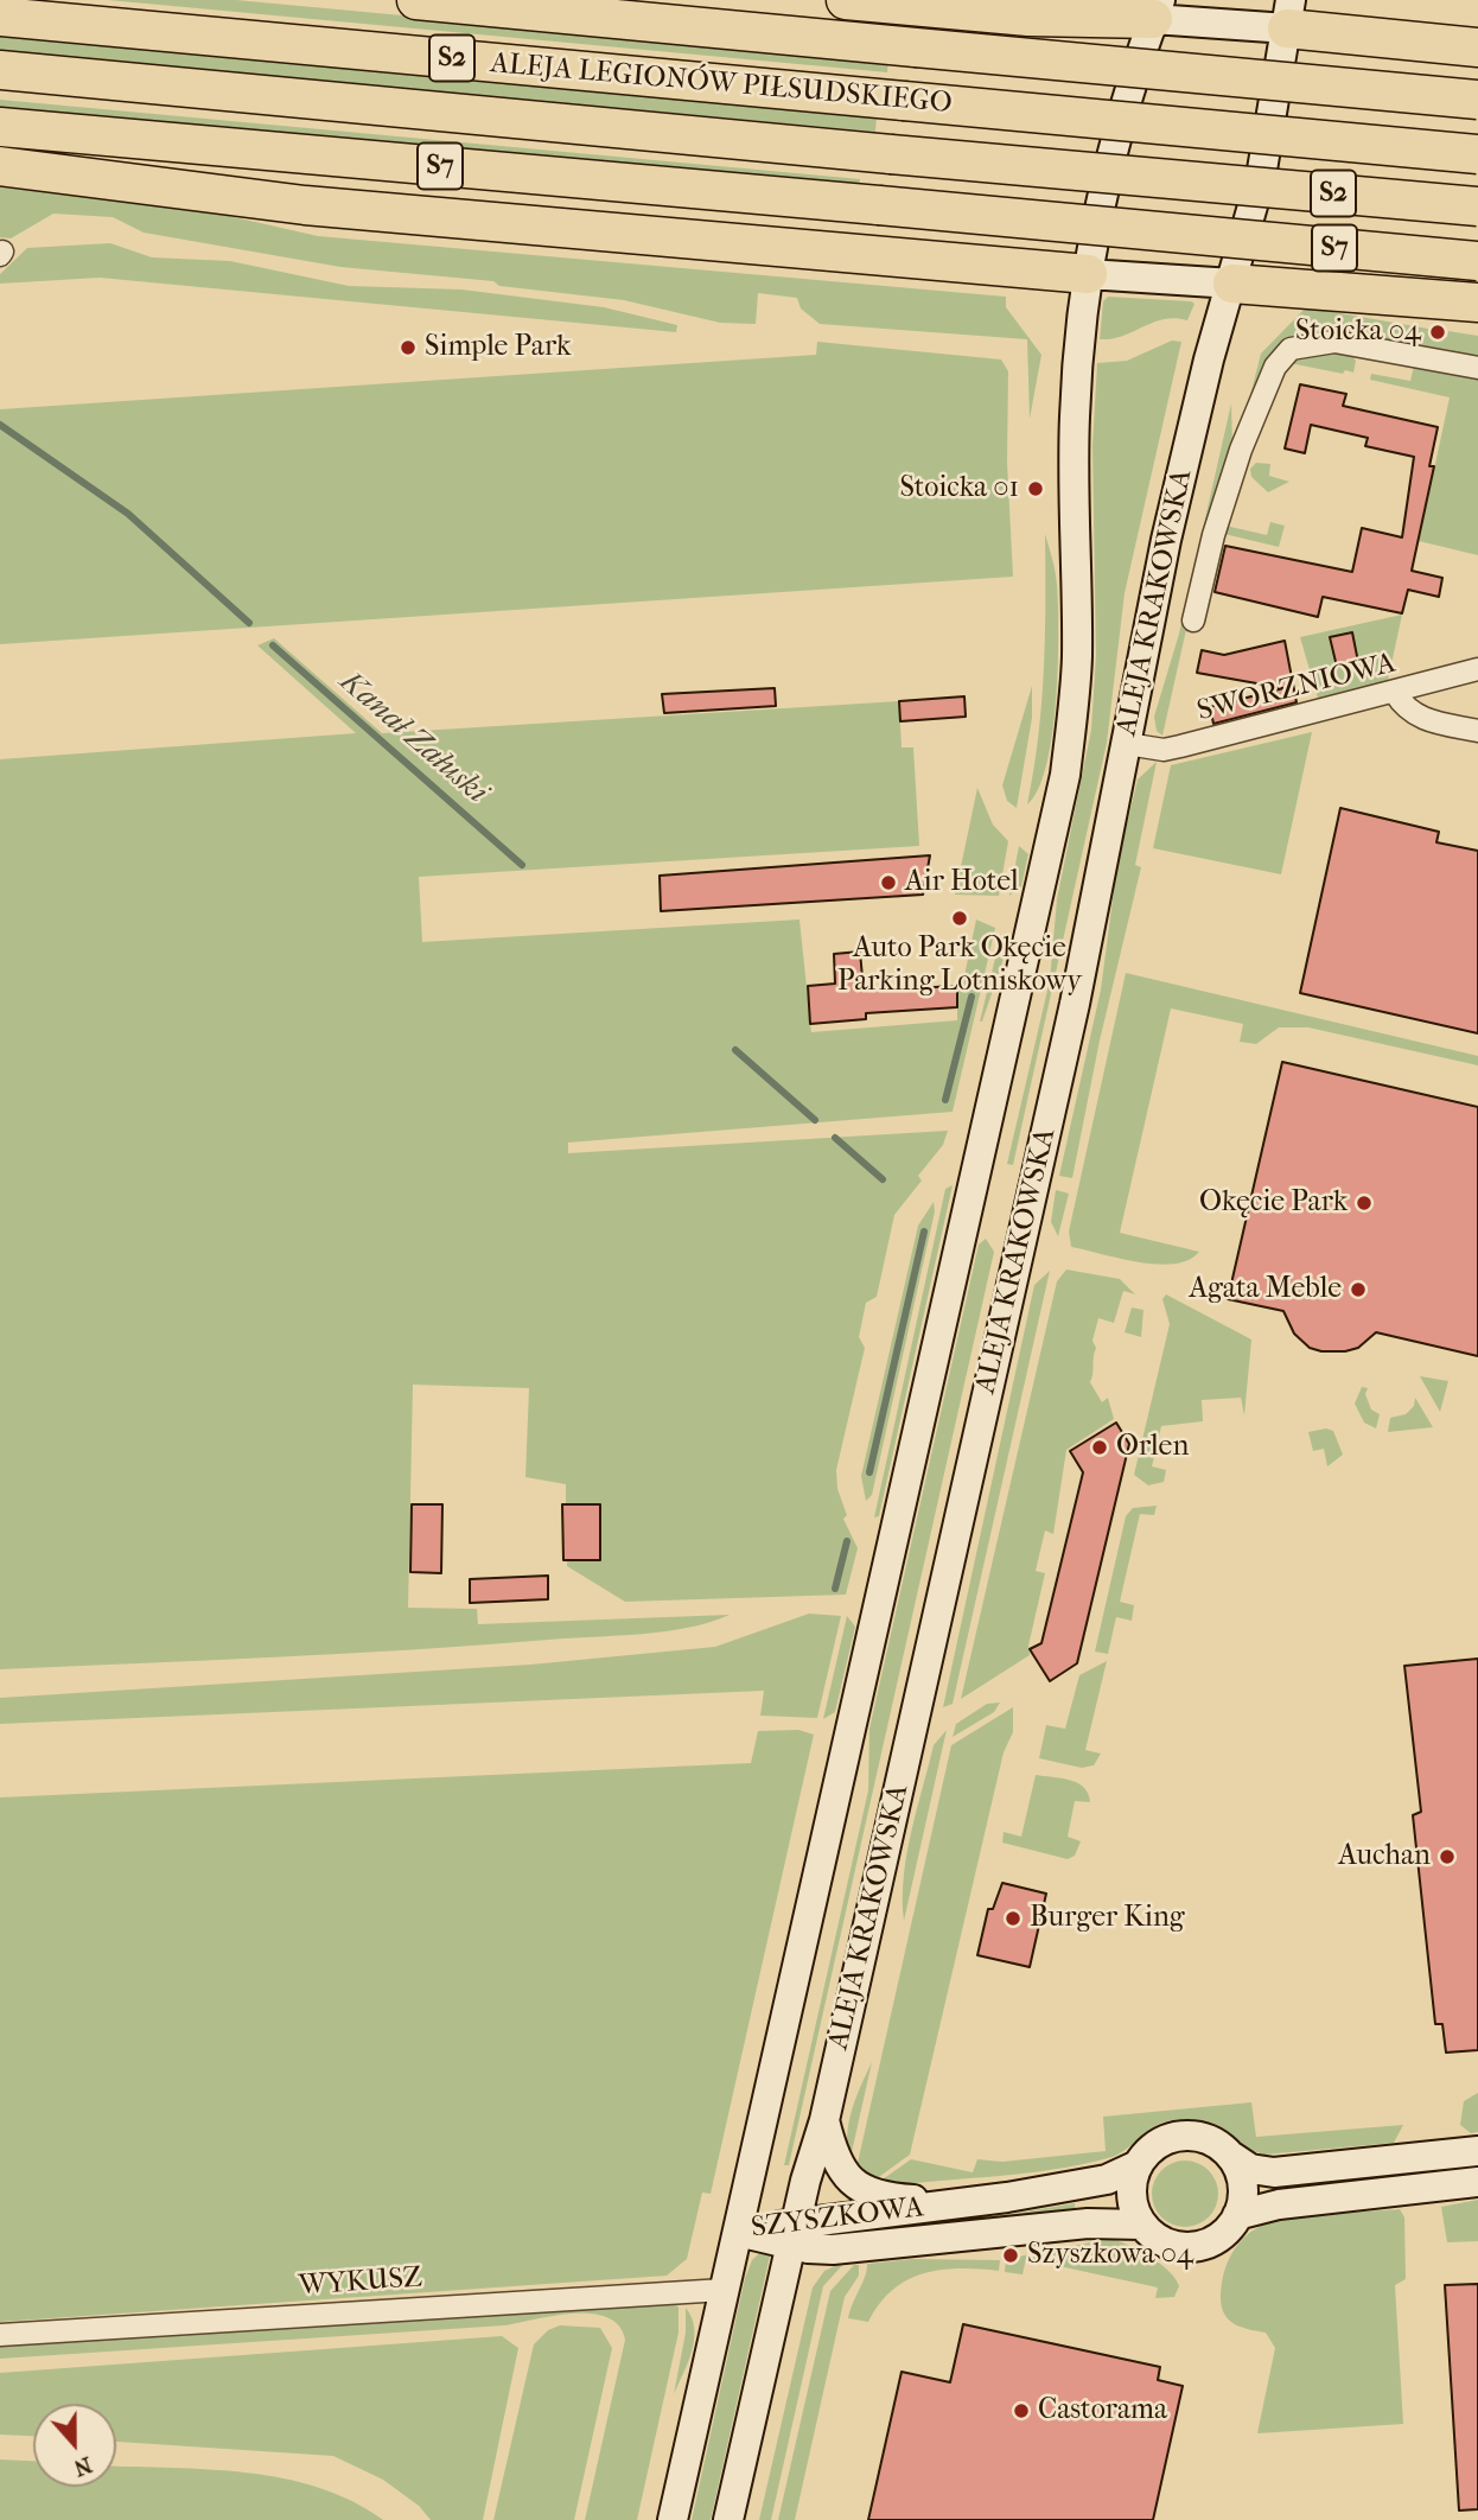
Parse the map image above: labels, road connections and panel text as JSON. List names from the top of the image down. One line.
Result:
{"streets":{"highway":["S2","ALEJA LEGIONÓW PIŁSUDSKIEGO","S7"],"main road":["ALEJA KRAKOWSKA","SZYSZKOWA"],"street":["SWORZNIOWA","WYKUSZ"]},"crossings":[["ALEJA KRAKOWSKA","SWORZNIOWA"],["ALEJA KRAKOWSKA","SZYSZKOWA"],["ALEJA KRAKOWSKA","WYKUSZ"]],"water":["Kanał Załuski"],"places":["Stoicka 04","Simple Park","Stoicka 01","Air Hotel","Auto Park Okęcie Parking Lotniskowy","Okęcie Park","Agata Meble","Orlen","Auchan","Burger King","Szyszkowa 04","Castorama"],"north":"bottom"}
